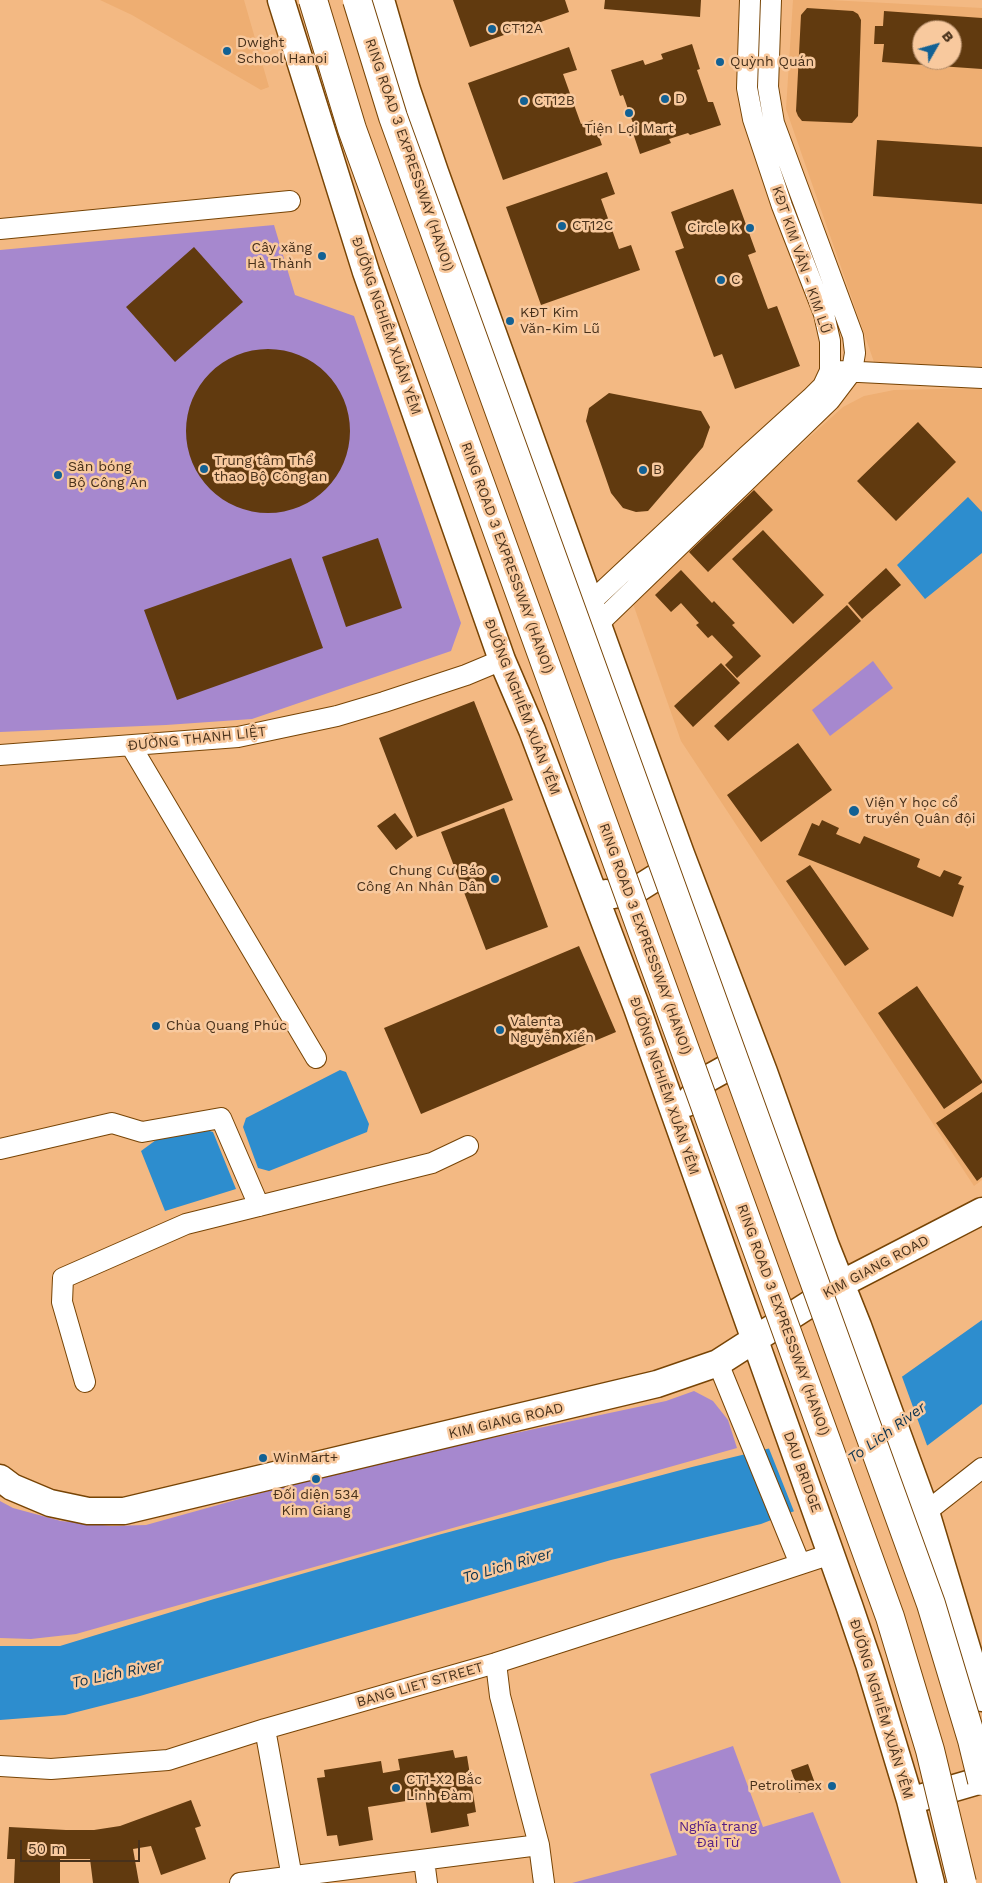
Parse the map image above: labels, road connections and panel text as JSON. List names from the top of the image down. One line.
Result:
{"streets":{"highway":["RING ROAD 3 EXPRESSWAY (HANOI)"],"main road":["ĐƯỜNG NGHIÊM XUÂN YÊM","KIM GIANG ROAD","DAU BRIDGE"],"street":["KĐT KIM VĂN - KIM LŨ","ĐƯỜNG THANH LIỆT","BANG LIET STREET"]},"crossings":[["ĐƯỜNG NGHIÊM XUÂN YÊM","ĐƯỜNG THANH LIỆT"],["ĐƯỜNG NGHIÊM XUÂN YÊM","KIM GIANG ROAD"],["ĐƯỜNG NGHIÊM XUÂN YÊM","DAU BRIDGE"],["ĐƯỜNG NGHIÊM XUÂN YÊM","BANG LIET STREET"],["DAU BRIDGE","BANG LIET STREET"]],"water":["To Lich River"],"parks":["Nghĩa trang Đại Từ"],"places":["CT12A","Dwight School Hanoi","Quỳnh Quán","D","CT12B","Tiện Lợi Mart","CT12C","Circle K","Cây xăng Hà Thành","C","KĐT Kim Văn-Kim Lũ","Trung tâm Thể thao Bộ Công an","B","Sân bóng Bộ Công An","Viện Y học cổ truyền Quân đội","Chung Cư Báo Công An Nhân Dân","Chùa Quang Phúc","Valenta Nguyễn Xiển","WinMart+","Đối diện 534 Kim Giang","Petrolimex","CT1-X2 Bắc Linh Đàm"],"scale_bar":"50 m","north":"top right"}
